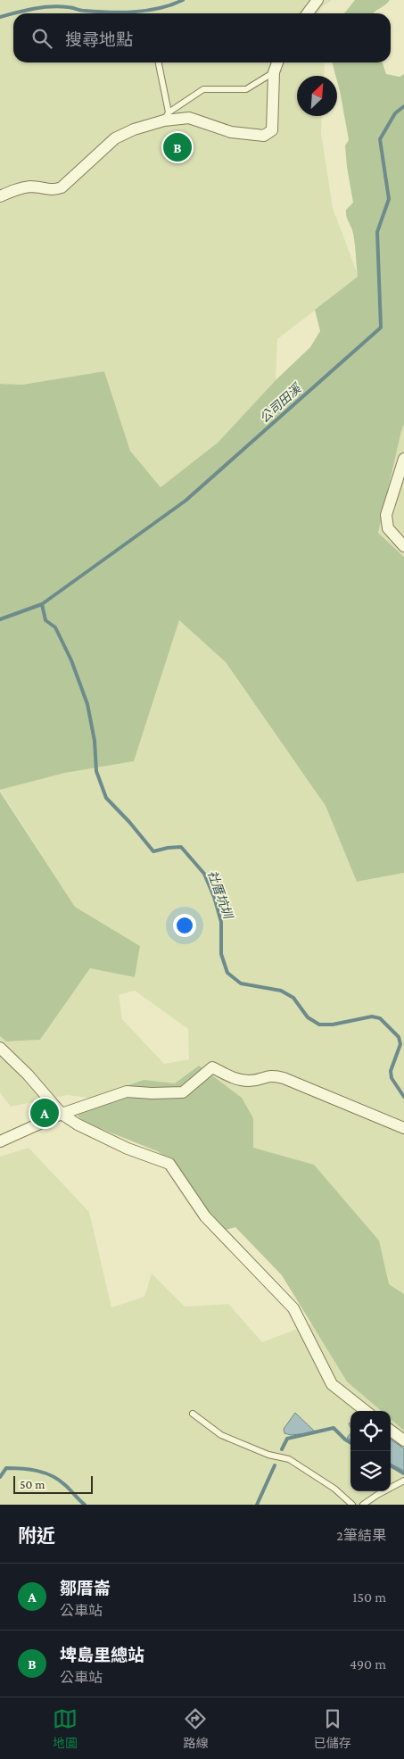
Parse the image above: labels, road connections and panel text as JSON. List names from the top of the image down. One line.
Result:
{"water":["公司田溪","社厝坑圳"],"scale_bar":"50 m","north":"top right","page":{"search":"搜尋地點","pins":["B","A"],"scale":"50 m","heading":["附近","2筆結果"],"list":[{"mark":"A","name":"鄒厝崙","note":"公車站","value":"150 m"},{"mark":"B","name":"埤島里總站","note":"公車站","value":"490 m"}],"nav":["地圖","路線","已儲存"]}}
